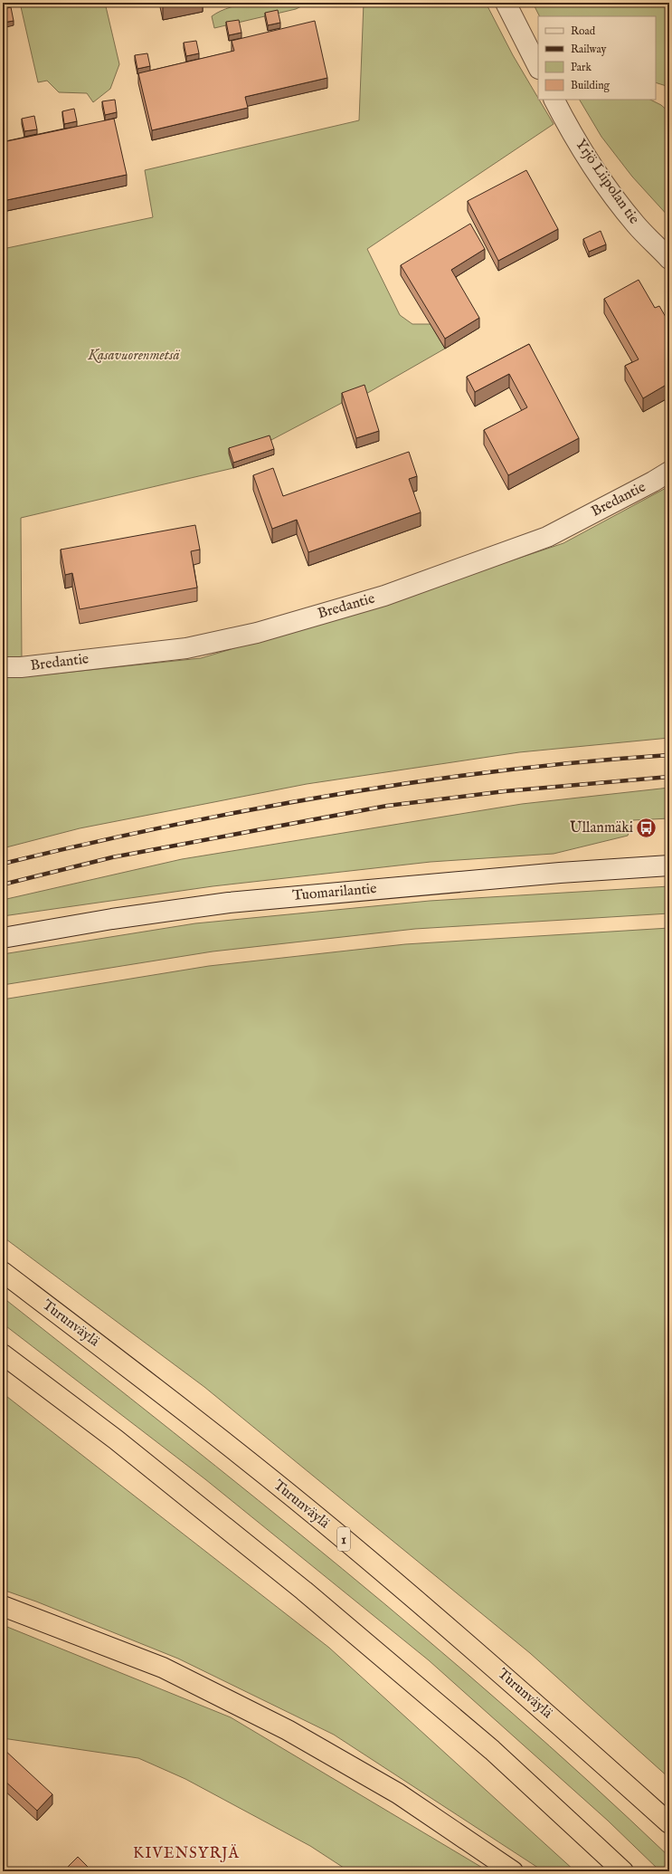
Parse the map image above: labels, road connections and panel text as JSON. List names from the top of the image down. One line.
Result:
{"streets":{"highway":["Turunväylä","1"],"street":["Yrjö Liipolan tie","Bredantie","Tuomarilantie"]},"districts":["KIVENSYRJÄ"],"parks":["Kasavuorenmetsä"],"places":{"bus stop":["Ullanmäki"]},"legend":["Road","Railway","Park","Building"]}
